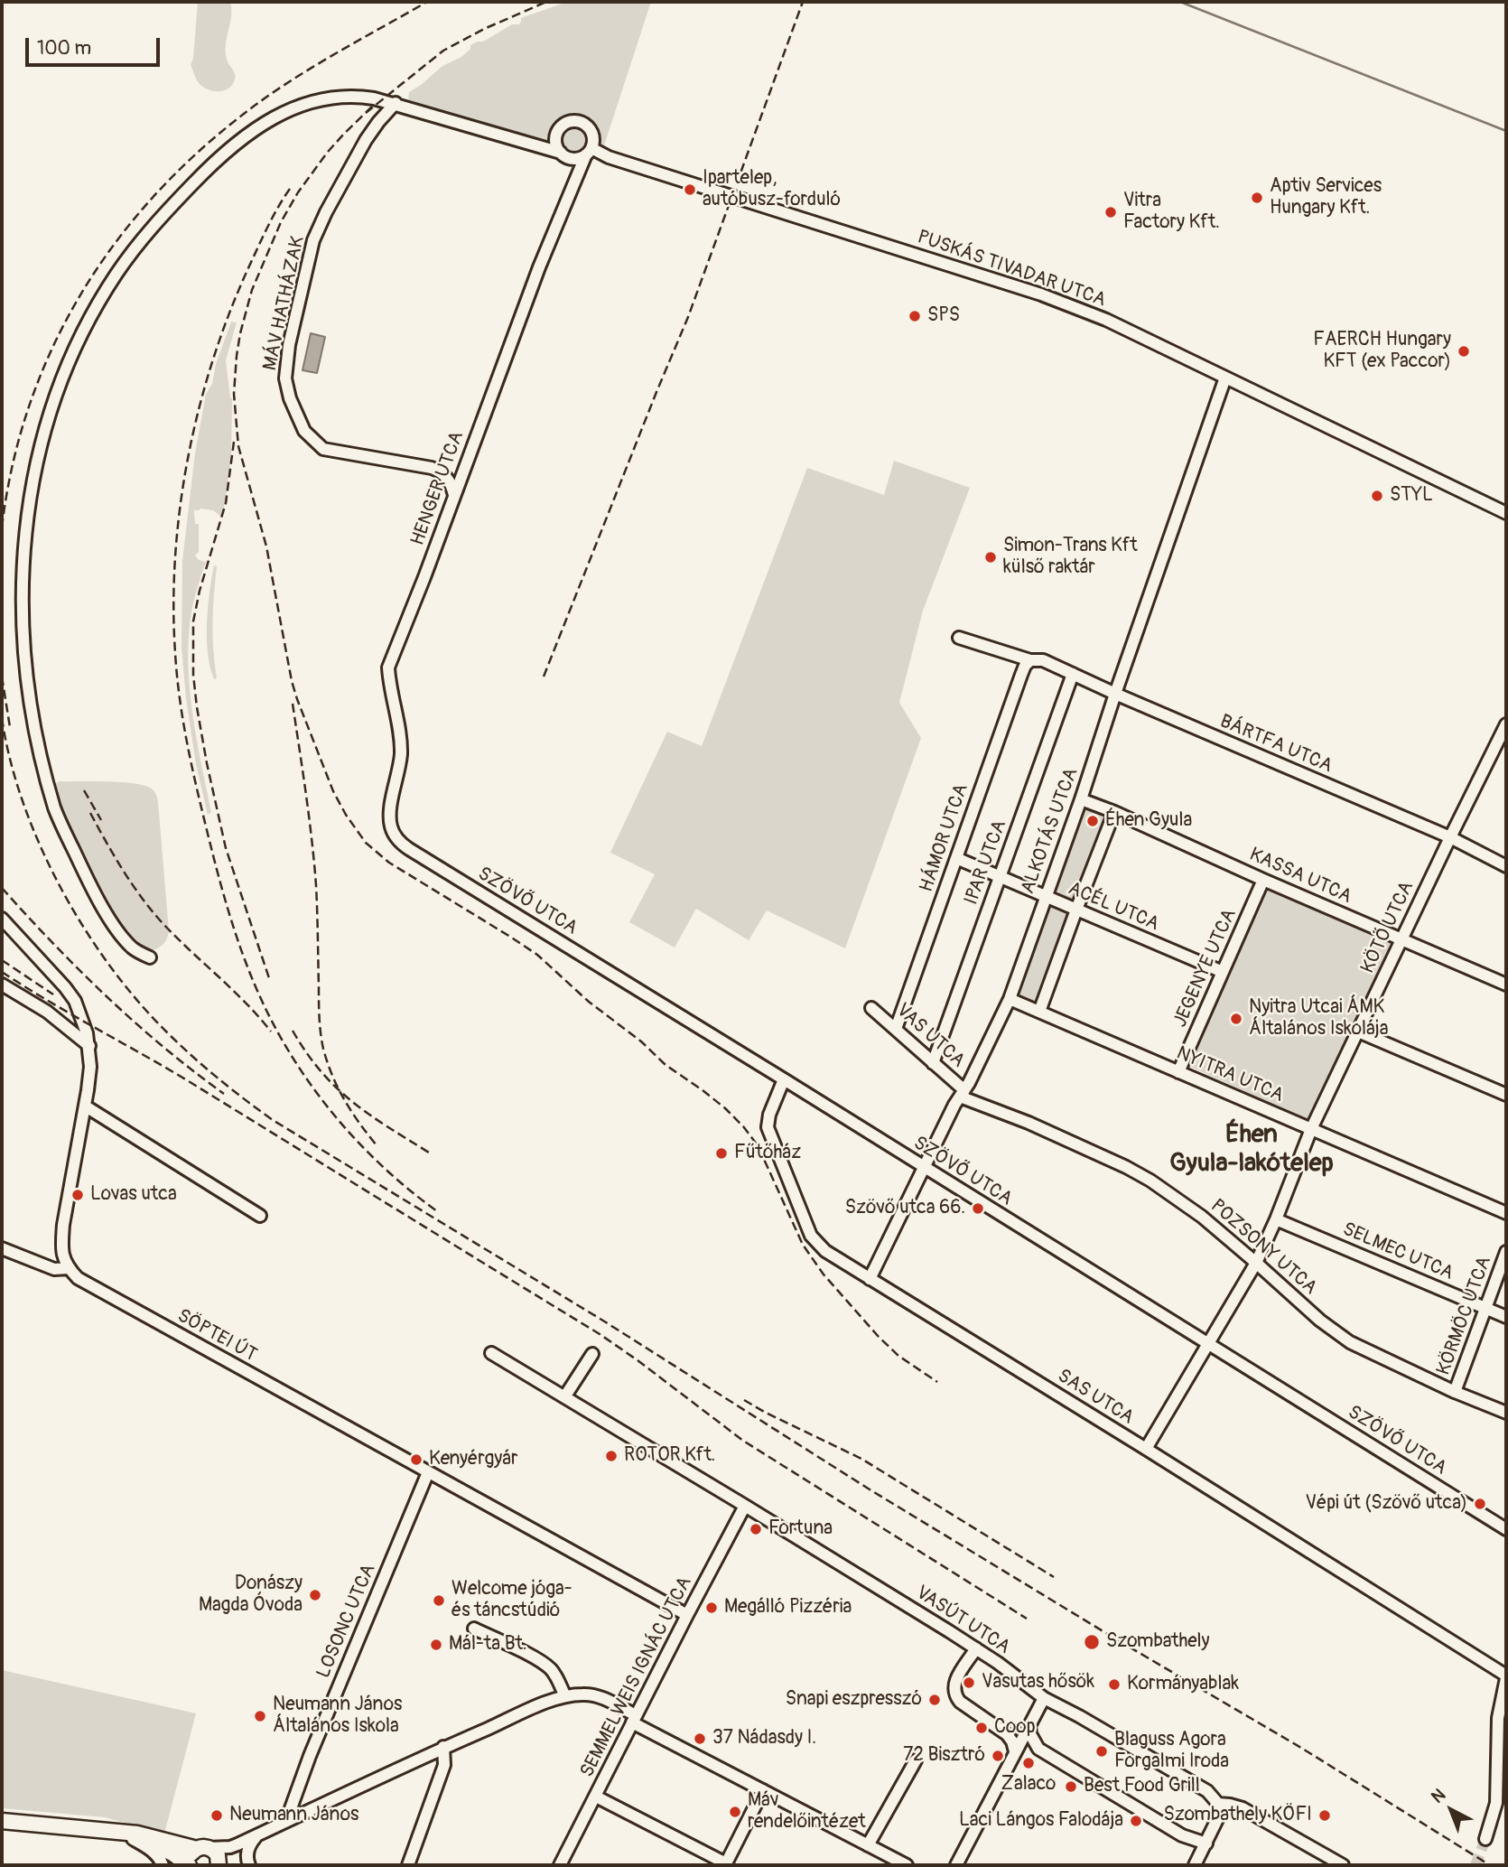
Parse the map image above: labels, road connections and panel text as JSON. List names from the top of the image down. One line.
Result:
{"streets":{"street":["PUSKÁS TIVADAR UTCA","MÁV HATHÁZAK","HENGER UTCA","BÁRTFA UTCA","ALKOTÁS UTCA","HÁMOR UTCA","IPAR UTCA","KASSA UTCA","SZÖVŐ UTCA","ACÉL UTCA","KÖTŐ UTCA","JEGENYE UTCA","VAS UTCA","NYITRA UTCA","POZSONY UTCA","SELMEC UTCA","KÖRMÖC UTCA","SÖPTEI ÚT","SAS UTCA","VASÚT UTCA","LOSONC UTCA","SEMMELWEIS IGNÁC UTCA"]},"crossings":[["PUSKÁS TIVADAR UTCA","MÁV HATHÁZAK"],["PUSKÁS TIVADAR UTCA","HENGER UTCA"],["PUSKÁS TIVADAR UTCA","ALKOTÁS UTCA"],["MÁV HATHÁZAK","HENGER UTCA"],["HENGER UTCA","SZÖVŐ UTCA"],["BÁRTFA UTCA","ALKOTÁS UTCA"],["BÁRTFA UTCA","HÁMOR UTCA"],["BÁRTFA UTCA","IPAR UTCA"],["BÁRTFA UTCA","KÖTŐ UTCA"],["ALKOTÁS UTCA","KASSA UTCA"],["ALKOTÁS UTCA","SZÖVŐ UTCA"],["ALKOTÁS UTCA","ACÉL UTCA"],["ALKOTÁS UTCA","VAS UTCA"],["ALKOTÁS UTCA","NYITRA UTCA"],["ALKOTÁS UTCA","POZSONY UTCA"],["ALKOTÁS UTCA","SAS UTCA"],["HÁMOR UTCA","ACÉL UTCA"],["HÁMOR UTCA","VAS UTCA"],["IPAR UTCA","ACÉL UTCA"],["IPAR UTCA","VAS UTCA"],["KASSA UTCA","KÖTŐ UTCA"],["KASSA UTCA","JEGENYE UTCA"],["SZÖVŐ UTCA","KÖTŐ UTCA"],["SZÖVŐ UTCA","SAS UTCA"],["ACÉL UTCA","JEGENYE UTCA"],["KÖTŐ UTCA","NYITRA UTCA"],["KÖTŐ UTCA","POZSONY UTCA"],["KÖTŐ UTCA","SELMEC UTCA"],["KÖTŐ UTCA","SAS UTCA"],["JEGENYE UTCA","NYITRA UTCA"],["VAS UTCA","POZSONY UTCA"],["POZSONY UTCA","KÖRMÖC UTCA"],["SELMEC UTCA","KÖRMÖC UTCA"],["SÖPTEI ÚT","LOSONC UTCA"],["SÖPTEI ÚT","SEMMELWEIS IGNÁC UTCA"],["VASÚT UTCA","SEMMELWEIS IGNÁC UTCA"]],"districts":["Éhen Gyula-lakótelep"],"places":["Ipartelep, autóbusz-forduló","Aptiv Services Hungary Kft.","Vitra Factory Kft.","SPS","FAERCH Hungary KFT (ex Paccor)","STYL","Simon-Trans Kft külső raktár","Éhen Gyula","Nyitra Utcai ÁMK Általános Iskolája","Fűtőház","Lovas utca","Szövő utca 66.","ROTOR Kft.","Kenyérgyár","Vépi út (Szövő utca)","Fortuna","Donászy Magda Óvoda","Welcome jóga- és táncstúdió","Megálló Pizzéria","Szombathely","Mál-ta Bt.","Vasutas hősök","Kormányablak","Snapi eszpresszó","Neumann János Általános Iskola","Coop","37 Nádasdy I.","Blaguss Agora Forgalmi Iroda","72 Bisztró","Zalaco","Best Food Grill","Máv rendelőintézet","Neumann János","Szombathely KÖFI","Laci Lángos Falodája"],"scale_bar":"100 m","north":"top left"}
